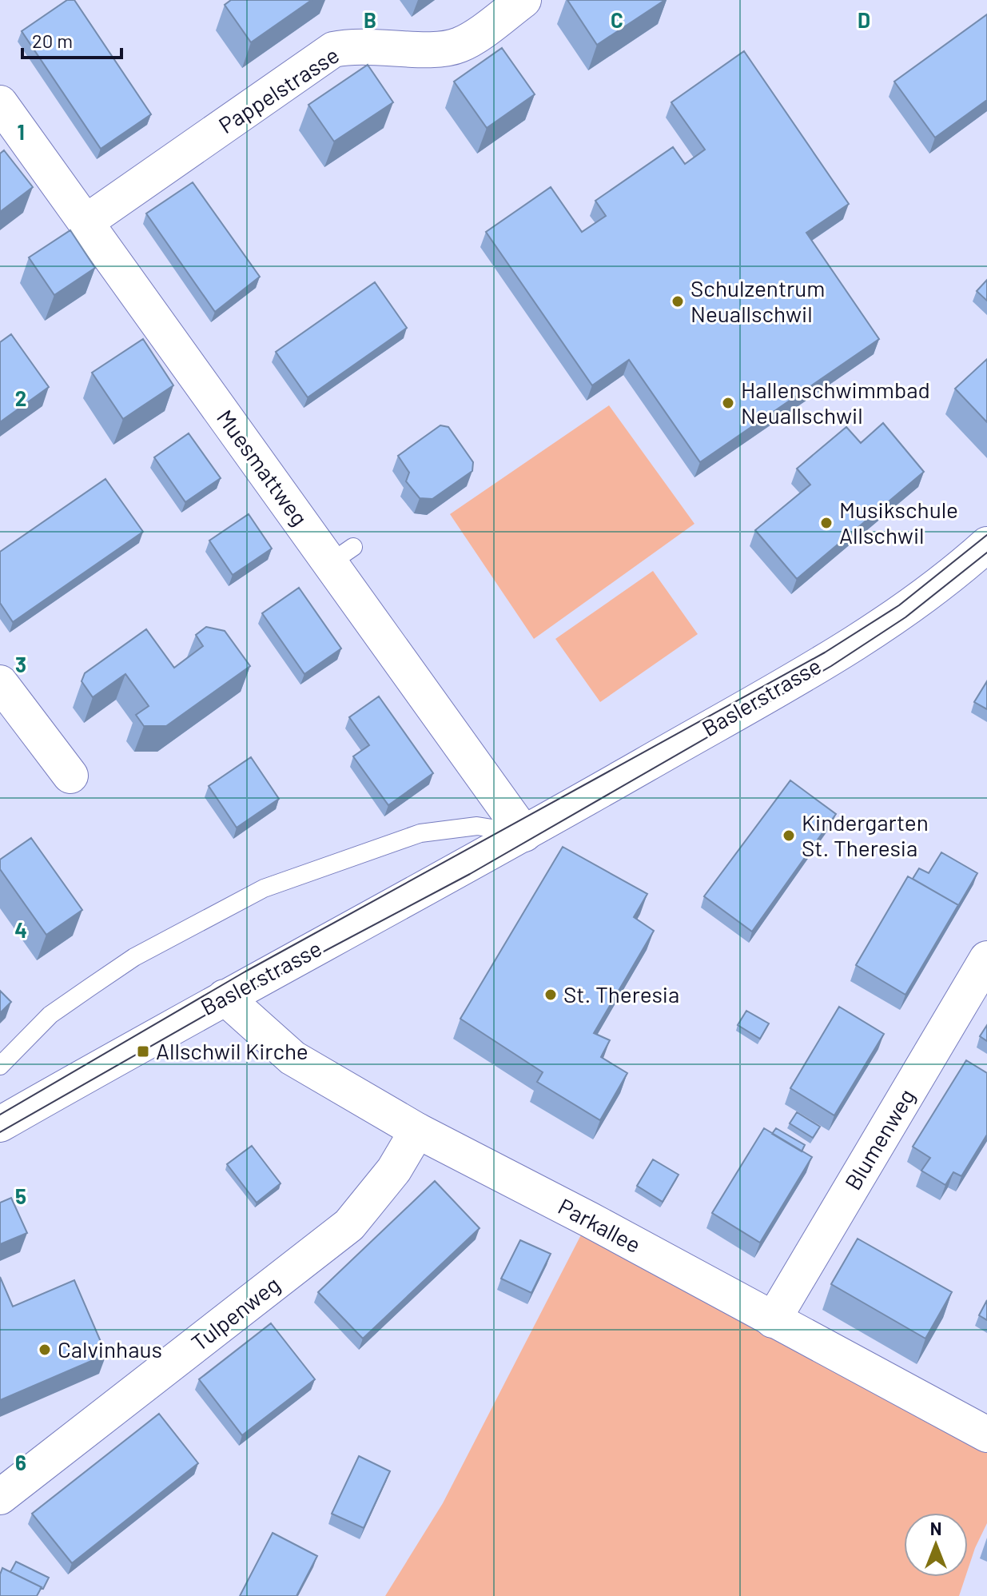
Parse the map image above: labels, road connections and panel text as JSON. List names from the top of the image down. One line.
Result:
{"streets":{"street":["Pappelstrasse","Muesmattweg","Baslerstrasse","Blumenweg","Parkallee","Tulpenweg"]},"crossings":[["Pappelstrasse","Muesmattweg"],["Muesmattweg","Baslerstrasse"],["Baslerstrasse","Parkallee"],["Blumenweg","Parkallee"],["Parkallee","Tulpenweg"]],"places":{"other":["Schulzentrum Neuallschwil","Hallenschwimmbad Neuallschwil","Musikschule Allschwil","Kindergarten St. Theresia","St. Theresia","Calvinhaus"],"transit":["Allschwil Kirche"]},"scale_bar":"20 m","north":"top","grid":{"columns":["B","C","D"],"rows":["1","2","3","4","5","6"]}}
